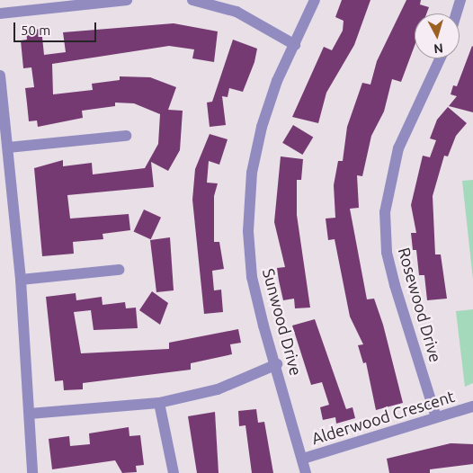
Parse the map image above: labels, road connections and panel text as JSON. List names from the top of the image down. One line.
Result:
{"streets":{"street":["Rosewood Drive","Sunwood Drive","Alderwood Crescent"]},"crossings":[["Rosewood Drive","Alderwood Crescent"],["Sunwood Drive","Alderwood Crescent"]],"scale_bar":"50 m","north":"bottom"}
